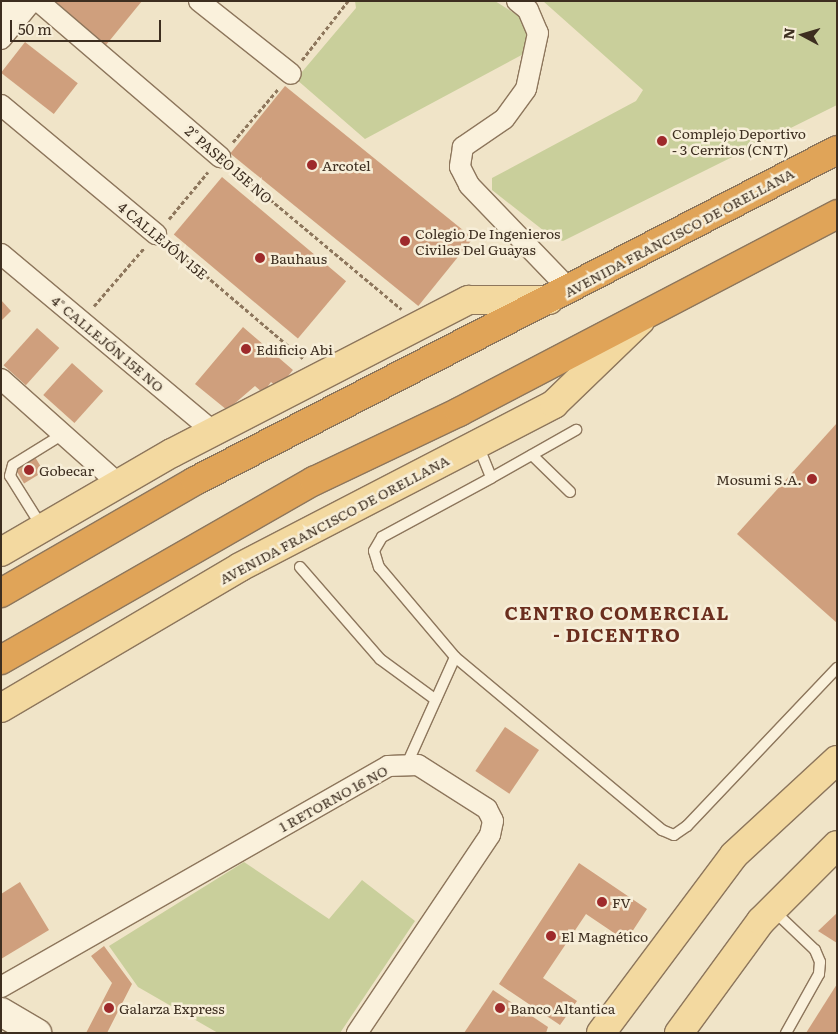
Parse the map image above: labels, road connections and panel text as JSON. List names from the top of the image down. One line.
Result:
{"streets":{"highway":["AVENIDA FRANCISCO DE ORELLANA"],"street":["2° PASEO 15E NO","4 CALLEJÓN 15E","4° CALLEJÓN 15E NO","1 RETORNO 16 NO"]},"crossings":[["2° PASEO 15E NO","AVENIDA FRANCISCO DE ORELLANA"],["AVENIDA FRANCISCO DE ORELLANA","4 CALLEJÓN 15E"],["AVENIDA FRANCISCO DE ORELLANA","4° CALLEJÓN 15E NO"]],"districts":["CENTRO COMERCIAL - DICENTRO"],"places":["Complejo Deportivo - 3 Cerritos (CNT)","Arcotel","Colegio De Ingenieros Civiles Del Guayas","Bauhaus","Edificio Abi","Gobecar","Mosumi S.A.","FV","El Magnético","Galarza Express","Banco Altantica"],"scale_bar":"50 m","north":"left"}
